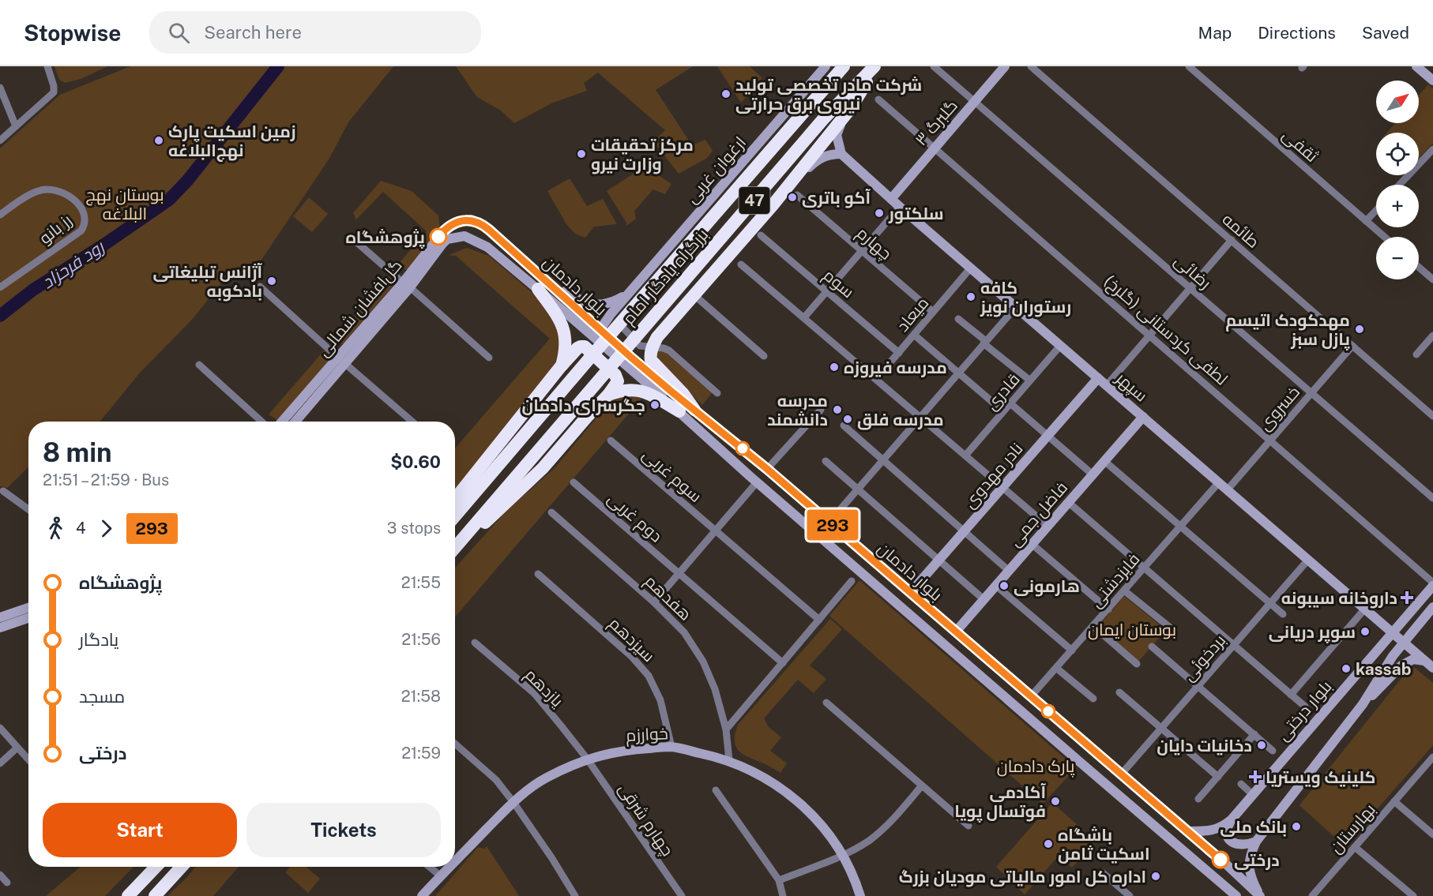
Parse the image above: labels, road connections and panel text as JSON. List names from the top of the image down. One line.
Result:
{"streets":{"highway":["47","بزرگراه یادگار امام"],"main road":["گلبرگ ۳","ارغوان غربی","بلوار دادمان","گل‌افشان شمالی","سپهر","نادر مهدوی","فاضل جمی","بلوار درختی","خوارزم"],"street":["ثقفی","رز بانو","طائمه","چهارم","رضائی","سوم","میعاد","لطفی کردستانی (گلرخ)","قادری","خسروی","سوم غربی","دوم غربی","فایزدشتی","هفدهم","سیزدهم","بردخوئی","یازدهم","چهارم شرقی","بهارستان"]},"crossings":[["گلبرگ ۳","رضائی"],["گلبرگ ۳","لطفی کردستانی (گلرخ)"],["گلبرگ ۳","سپهر"],["ارغوان غربی","بلوار دادمان"],["طائمه","خسروی"],["چهارم","میعاد"],["رضائی","خسروی"],["سوم","میعاد"],["بلوار دادمان","گل‌افشان شمالی"],["بلوار دادمان","نادر مهدوی"],["بلوار دادمان","فاضل جمی"],["بلوار دادمان","فایزدشتی"],["بلوار دادمان","بردخوئی"],["بلوار دادمان","بلوار درختی"],["میعاد","سپهر"],["لطفی کردستانی (گلرخ)","خسروی"],["لطفی کردستانی (گلرخ)","بلوار درختی"],["سپهر","قادری"],["سپهر","خسروی"],["سپهر","نادر مهدوی"],["سپهر","فاضل جمی"],["سپهر","فایزدشتی"],["سپهر","بردخوئی"],["سپهر","بلوار درختی"],["هفدهم","خوارزم"],["سیزدهم","خوارزم"],["یازدهم","خوارزم"],["یازدهم","چهارم شرقی"],["خوارزم","چهارم شرقی"]],"water":["رود فرحزاد"],"parks":["بوستان نهج البلاغه","بوستان ایمان","پارک دادمان"],"places":{"other":["شرکت مادر تخصصی تولید نیروی برق حرارتی","زمین اسکیت پارک نهج‌البلاغه","مرکز تحقیقات وزارت نیرو","آکو باتری","سلکتور","پژوهشگاه","آژانس تبلیغاتی بادکوبه","کافه رستوران نویز","مهدکودک اتیسم پازل سبز","مدرسه فیروزه","جگرسرای دادمان","مدرسه دانشمند","مدرسه فلق","هارمونی","سوپر دریانی","kassab","دخانیات دایان","آکادمی فوتسال پویا","بانک ملی","باشگاه اسکیت ثامن","درختی","اداره کل امور مالیاتی مودیان بزرگ"],"health":["داروخانه سیبونه","کلینیک ویستریا"]},"lines":["bus line 293"],"north":"top right","page":{"header":"Stopwise","search":"Search here","nav":["Map","Directions","Saved"],"on_map":"293","map_buttons":["+","−"],"heading":["8 min","21:51 – 21:59 · Bus","$0.60"],"legs":["4","293","3 stops"],"list":[{"name":"پژوهشگاه","value":"21:55"},{"name":"یادگار","value":"21:56"},{"name":"مسجد","value":"21:58"},{"name":"درختی","value":"21:59"}],"buttons":["Start","Tickets"]}}
